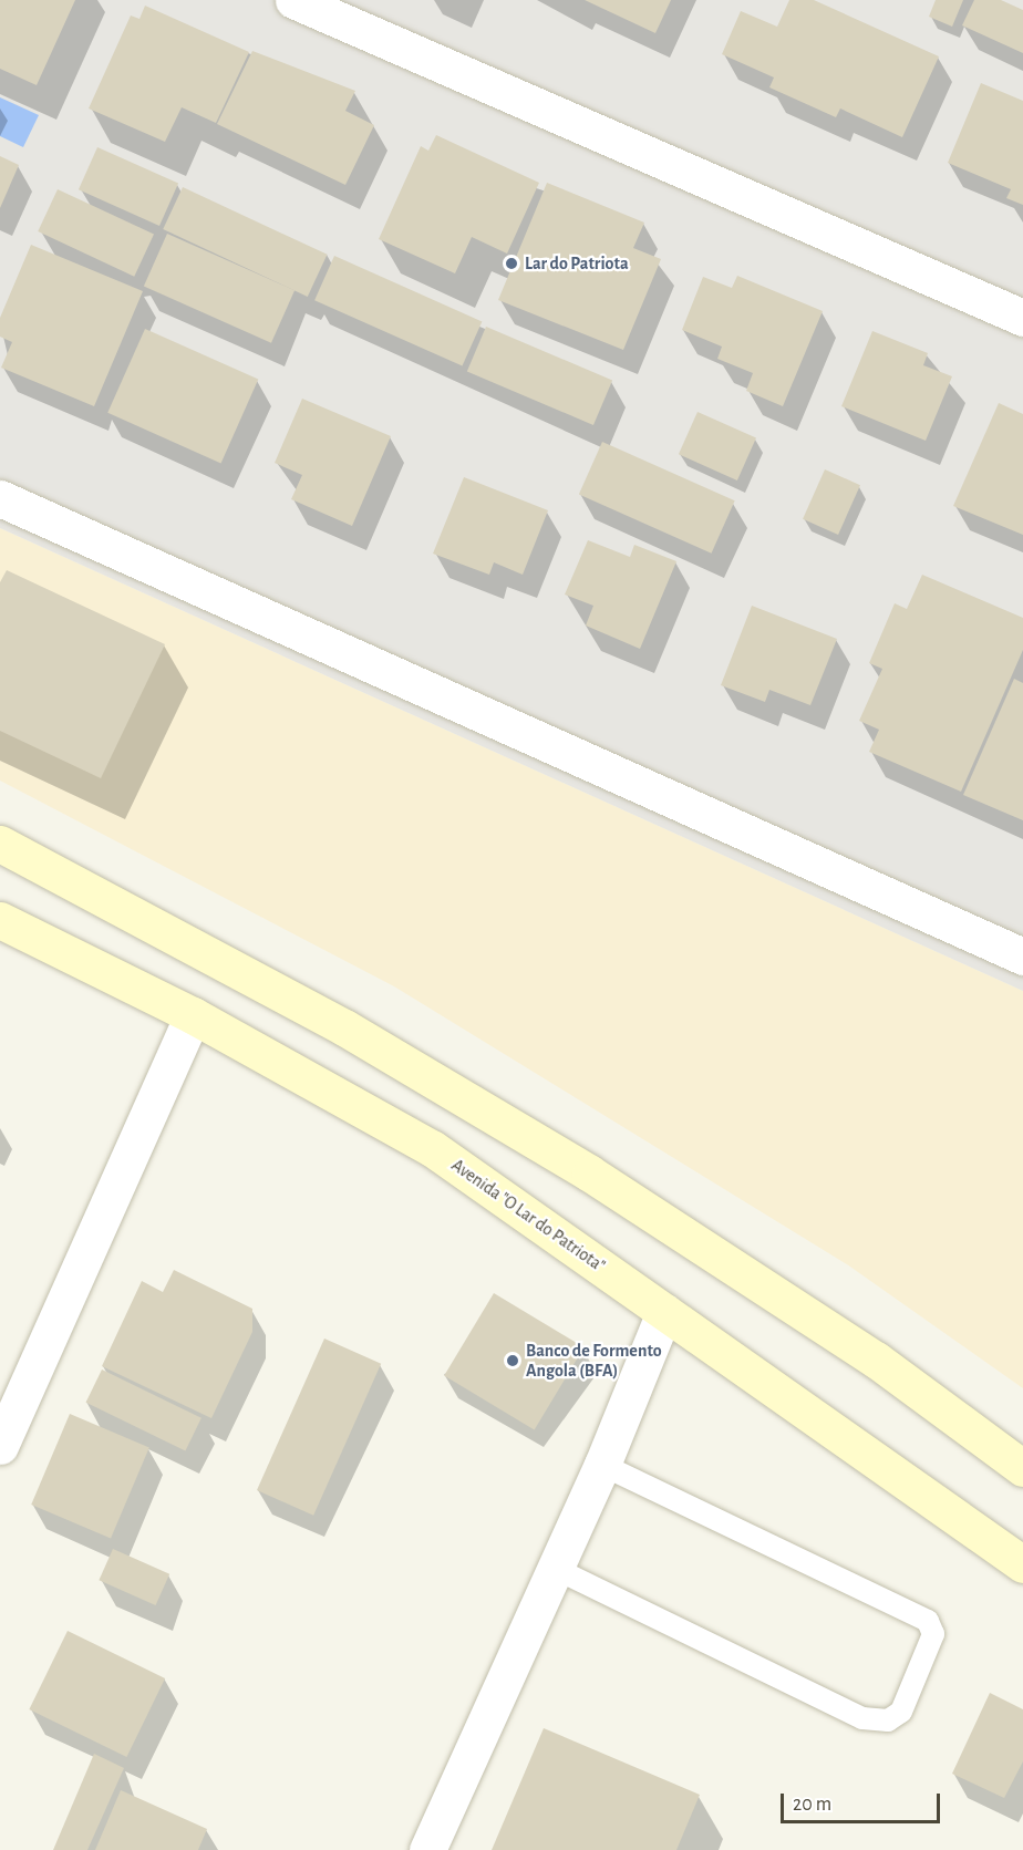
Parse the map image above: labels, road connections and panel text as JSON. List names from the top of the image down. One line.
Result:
{"streets":{"main road":["Avenida \"O Lar do Patriota\""]},"places":["Lar do Patriota","Banco de Formento Angola (BFA)"],"scale_bar":"20 m"}
